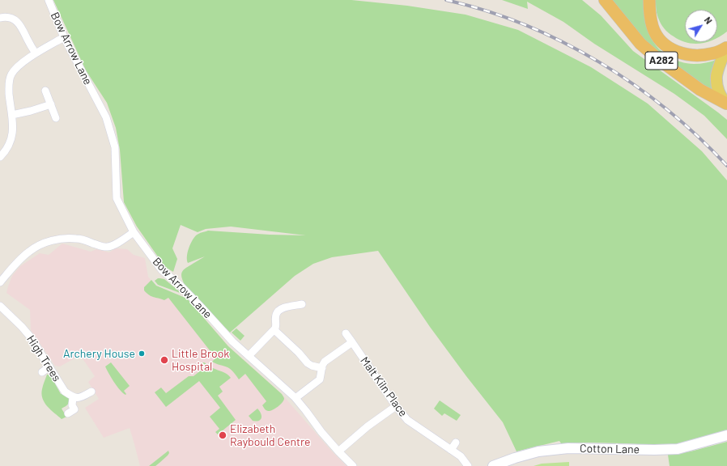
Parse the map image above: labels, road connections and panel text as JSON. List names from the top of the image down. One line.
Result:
{"streets":{"highway":["A282"],"main road":["Cotton Lane"],"street":["Bow Arrow Lane","High Trees","Malt Kiln Place"]},"places":["Archery House","Little Brook Hospital","Elizabeth Raybould Centre"],"north":"top right"}
